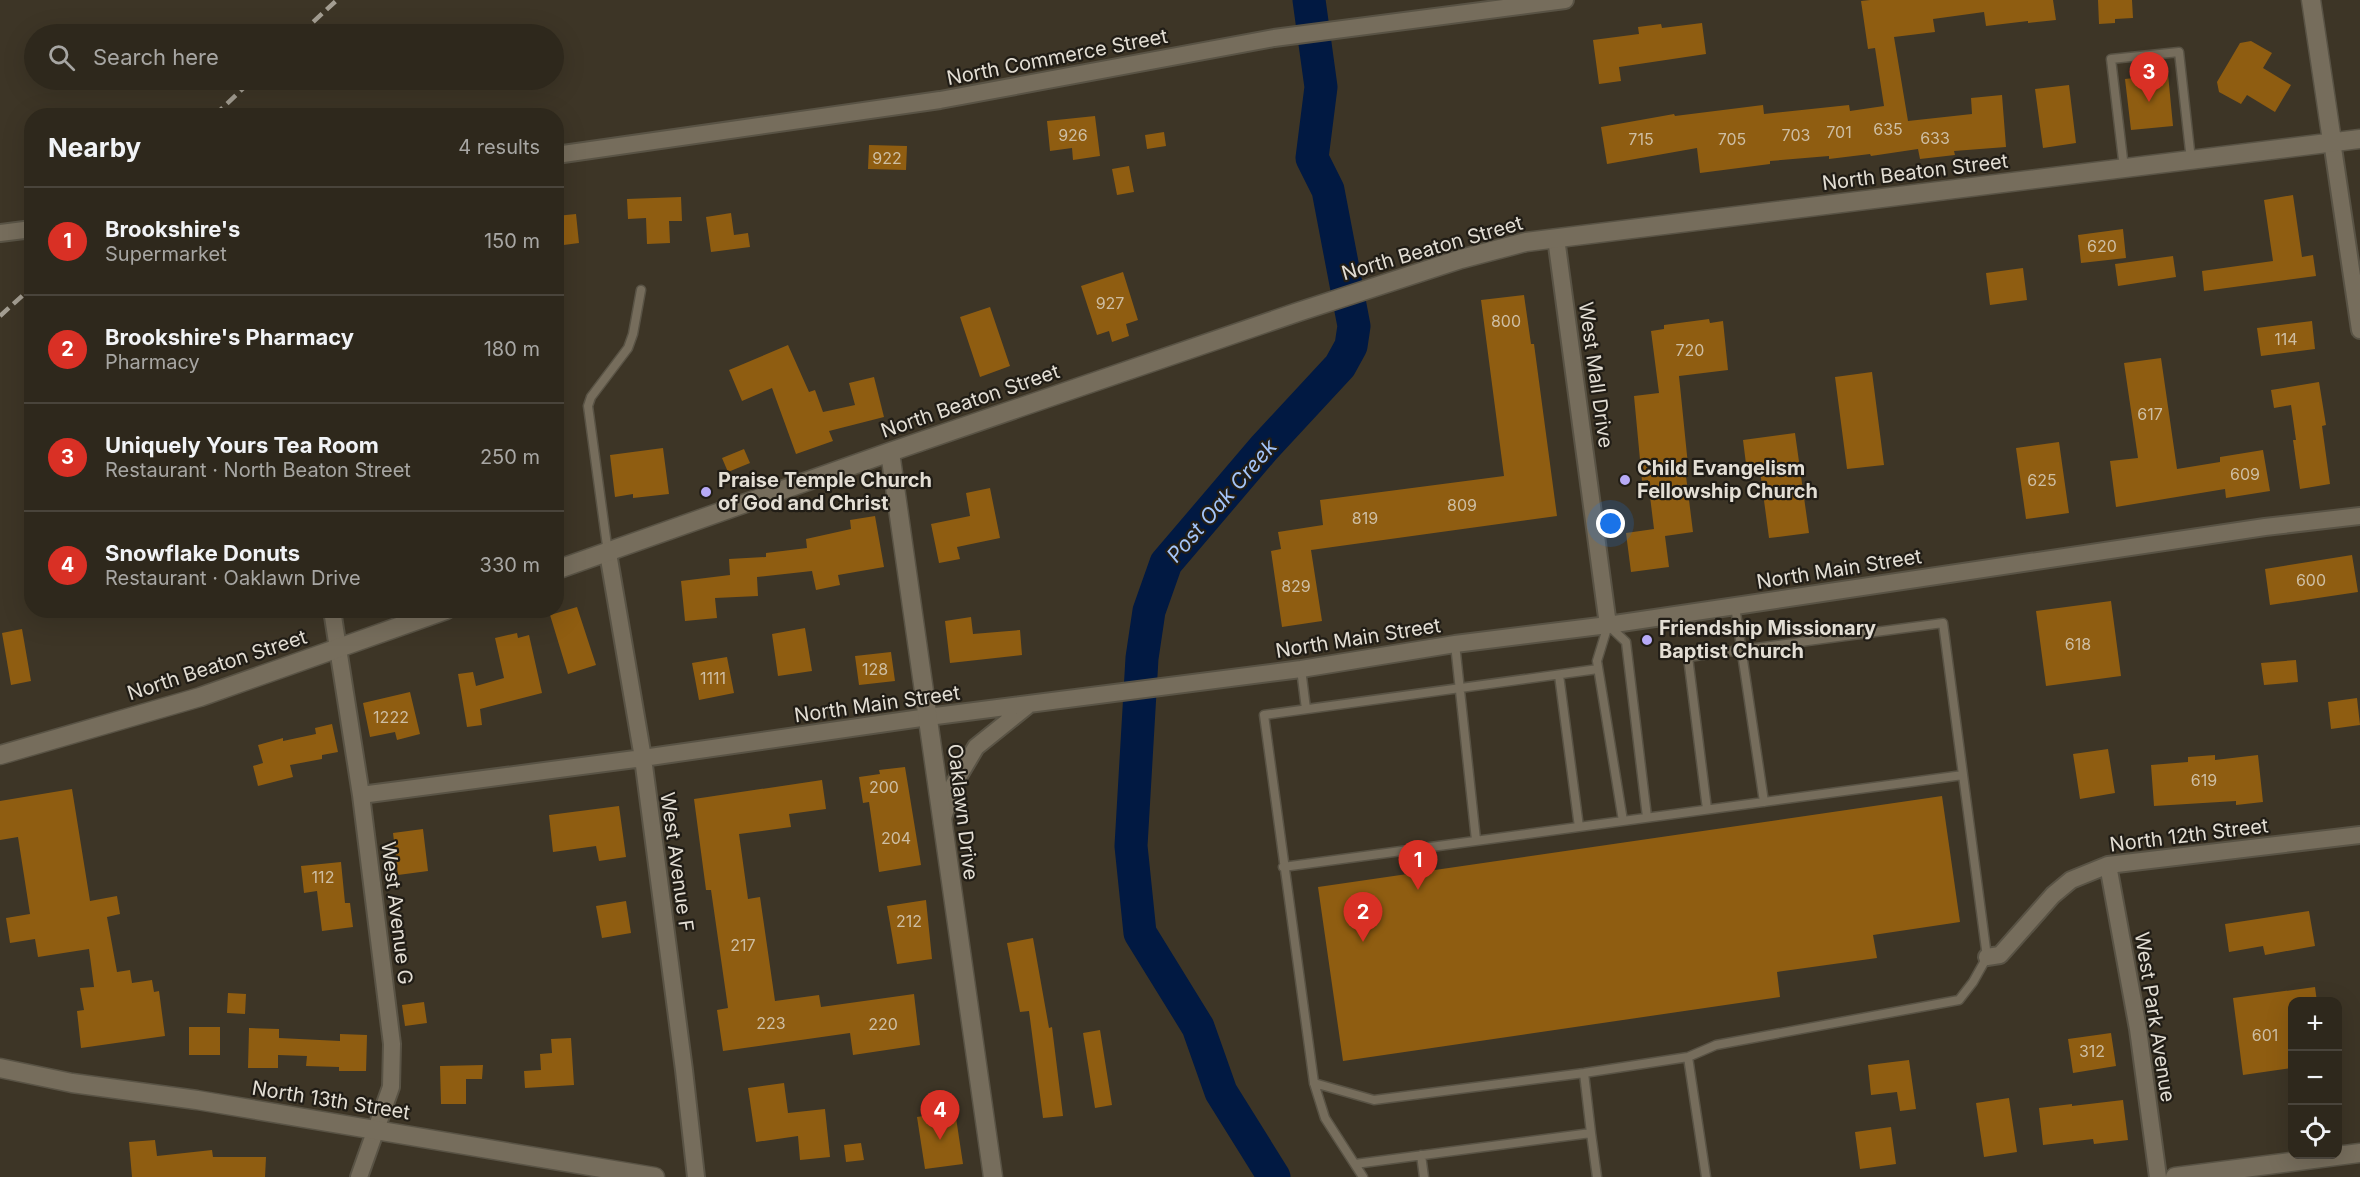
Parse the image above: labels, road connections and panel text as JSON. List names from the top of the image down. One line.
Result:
{"streets":{"main road":["North Beaton Street","Oaklawn Drive","North 13th Street"],"street":["North Commerce Street","West Mall Drive","North Main Street","North 12th Street","West Avenue F","West Avenue G","West Park Avenue"]},"crossings":[["North Beaton Street","West Mall Drive"],["North Beaton Street","Oaklawn Drive"],["North Beaton Street","West Avenue F"],["North Beaton Street","West Avenue G"],["West Mall Drive","North Main Street"],["North Main Street","Oaklawn Drive"],["North Main Street","West Avenue F"],["North Main Street","West Avenue G"],["North 12th Street","West Park Avenue"],["West Avenue G","North 13th Street"]],"water":["Post Oak Creek"],"places":["Child Evangelism Fellowship Church","Praise Temple Church of God and Christ","Friendship Missionary Baptist Church"],"house_numbers":["635","701","926","703","633","715","705","922","620","927","800","114","720","617","609","625","809","819","600","829","618","128","1111","1222","619","200","204","112","212","217","223","220","601","312"],"page":{"search":"Search here","pins":["3","1","2","4"],"heading":["Nearby","4 results"],"list":[{"mark":"1","name":"Brookshire's","note":"Supermarket","value":"150 m"},{"mark":"2","name":"Brookshire's Pharmacy","note":"Pharmacy","value":"180 m"},{"mark":"3","name":"Uniquely Yours Tea Room","note":"Restaurant · North Beaton Street","value":"250 m"},{"mark":"4","name":"Snowflake Donuts","note":"Restaurant · Oaklawn Drive","value":"330 m"}],"map_buttons":["+","−"]}}
